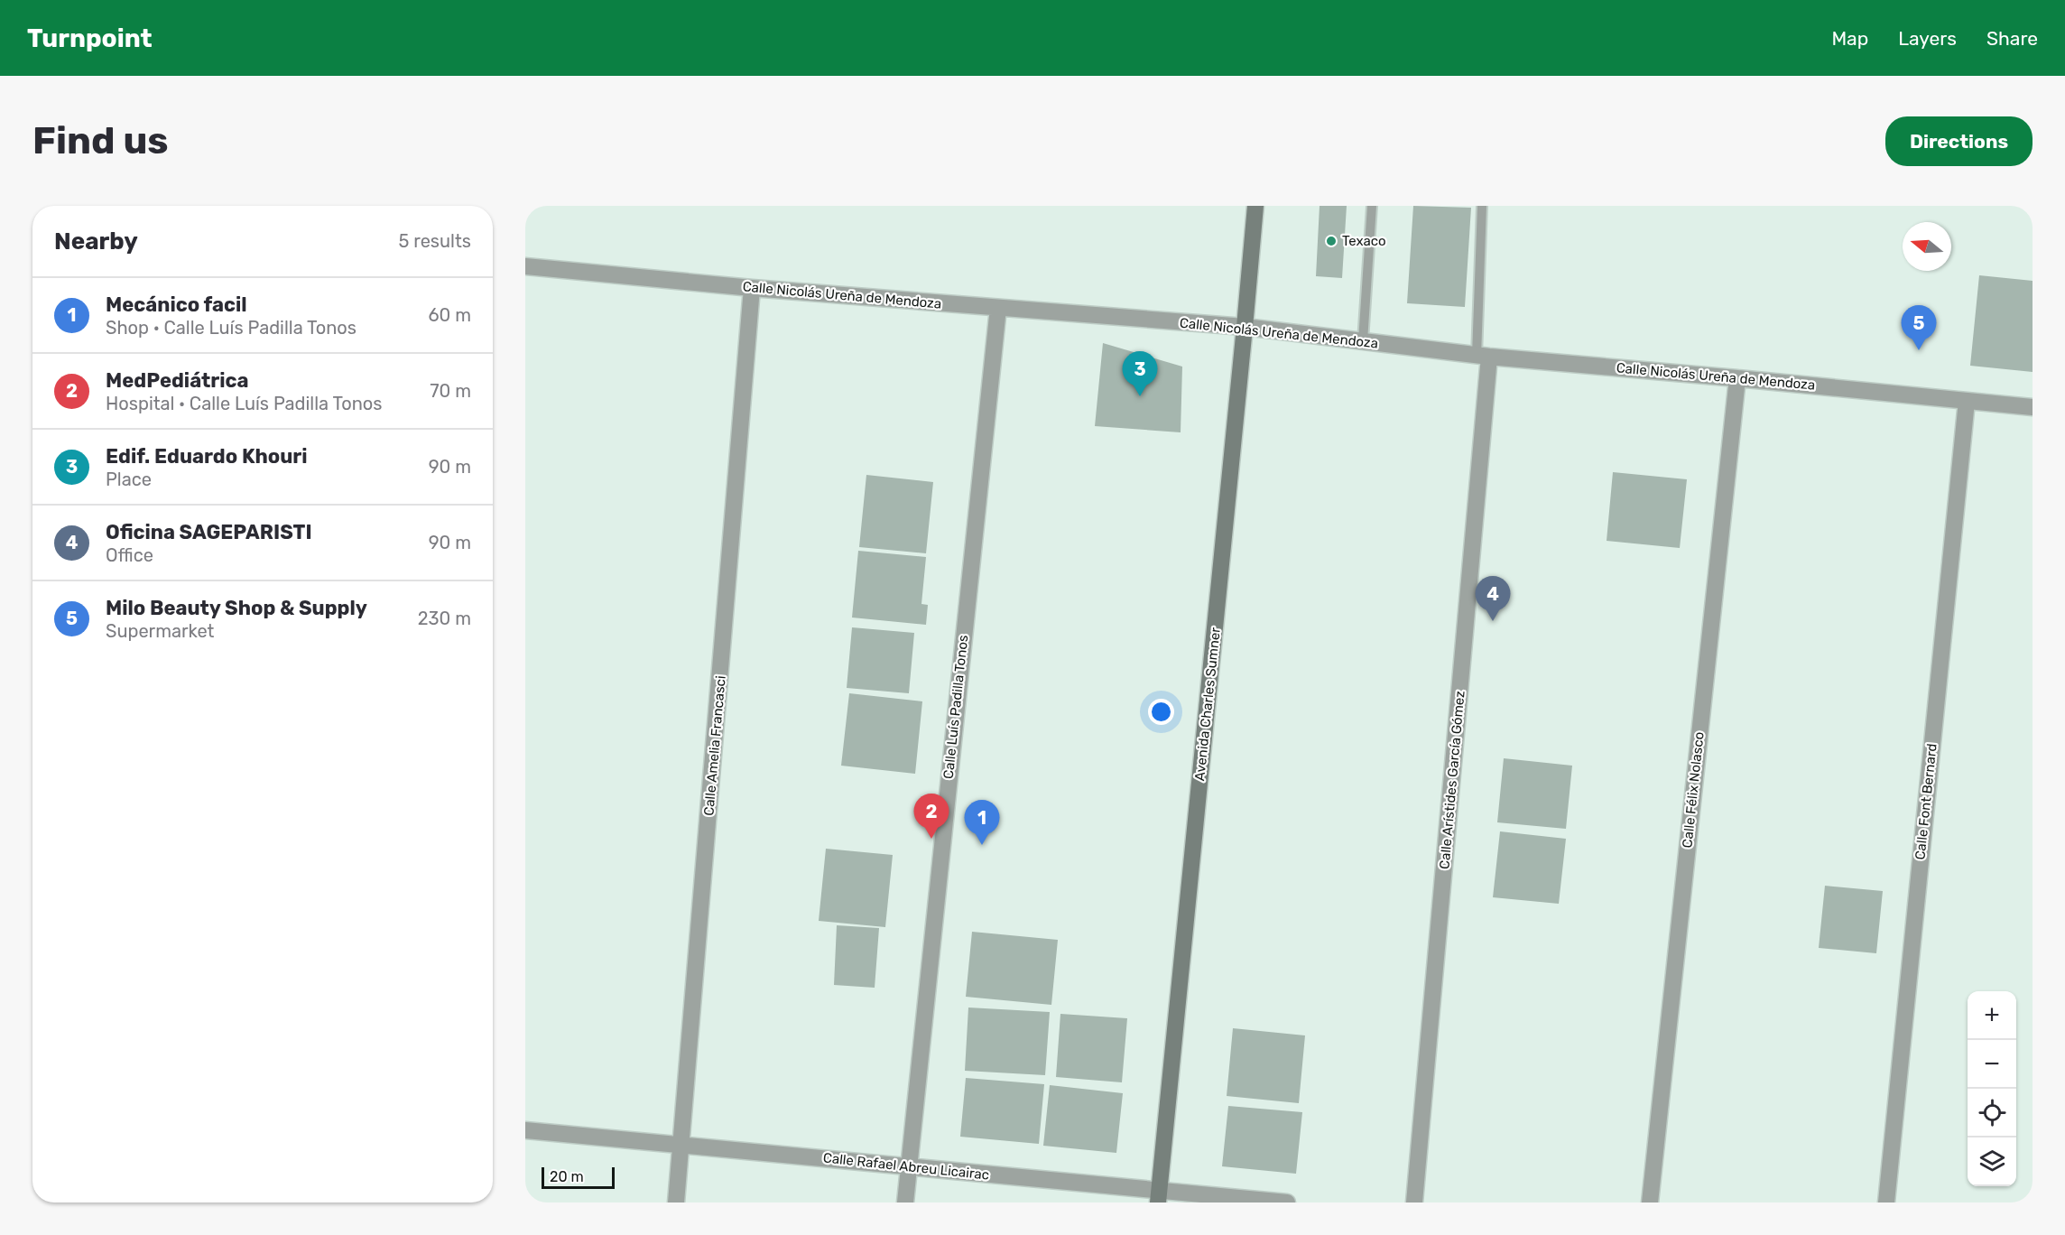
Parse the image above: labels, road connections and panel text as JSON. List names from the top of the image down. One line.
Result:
{"streets":{"street":["Calle Nicolás Ureña de Mendoza","Avenida Charles Sumner","Calle Luís Padilla Tonos","Calle Amelia Francasci","Calle Arístides García Gómez","Calle Félix Nolasco","Calle Font Bernard","Calle Rafael Abreu Licairac"]},"crossings":[["Calle Nicolás Ureña de Mendoza","Avenida Charles Sumner"],["Calle Nicolás Ureña de Mendoza","Calle Luís Padilla Tonos"],["Calle Nicolás Ureña de Mendoza","Calle Amelia Francasci"],["Calle Nicolás Ureña de Mendoza","Calle Arístides García Gómez"],["Calle Nicolás Ureña de Mendoza","Calle Félix Nolasco"],["Calle Nicolás Ureña de Mendoza","Calle Font Bernard"],["Avenida Charles Sumner","Calle Rafael Abreu Licairac"],["Calle Luís Padilla Tonos","Calle Rafael Abreu Licairac"],["Calle Amelia Francasci","Calle Rafael Abreu Licairac"]],"places":["Texaco"],"scale_bar":"20 m","north":"left","page":{"header":"Turnpoint","nav":["Map","Layers","Share"],"buttons":"Directions","title":"Find us","heading":["Nearby","5 results"],"list":[{"mark":"1","name":"Mecánico facil","note":"Shop · Calle Luís Padilla Tonos","value":"60 m"},{"mark":"2","name":"MedPediátrica","note":"Hospital · Calle Luís Padilla Tonos","value":"70 m"},{"mark":"3","name":"Edif. Eduardo Khouri","note":"Place","value":"90 m"},{"mark":"4","name":"Oficina SAGEPARISTI","note":"Office","value":"90 m"},{"mark":"5","name":"Milo Beauty Shop & Supply","note":"Supermarket","value":"230 m"}],"pins":["5","3","4","2","1"],"map_buttons":["+","−"],"scale":"20 m"}}
